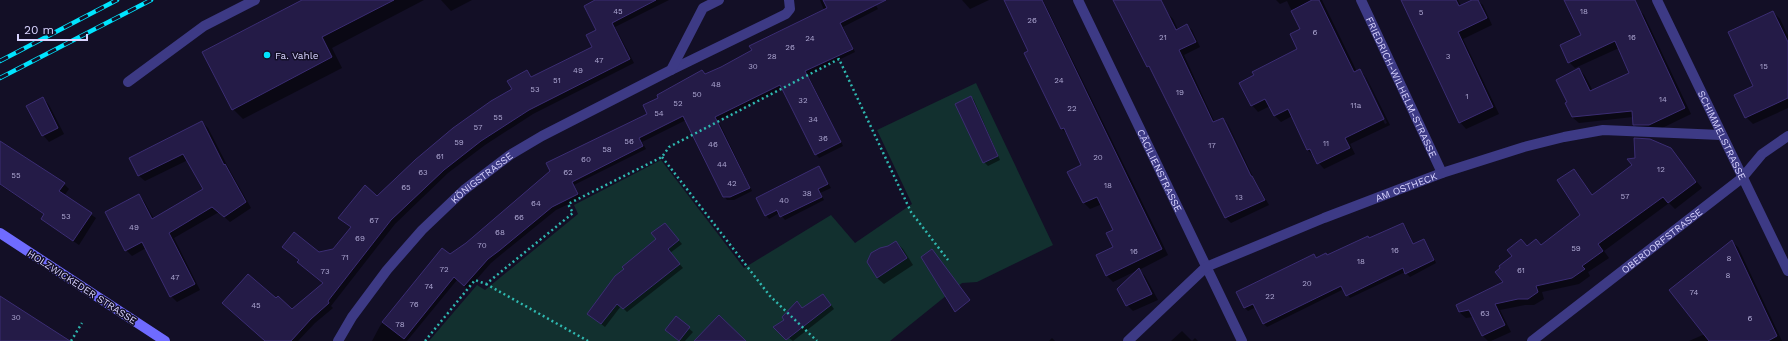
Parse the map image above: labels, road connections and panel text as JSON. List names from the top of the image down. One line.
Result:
{"streets":{"main road":["HOLZWICKEDER STRASSE"],"street":["FRIEDRICH-WILHELM-STRASSE","SCHIMMELSTRASSE","CÄCILIENSTRASSE","KÖNIGSTRASSE","AM OSTHECK","OBERDORFSTRASSE"]},"crossings":[["FRIEDRICH-WILHELM-STRASSE","AM OSTHECK"],["SCHIMMELSTRASSE","AM OSTHECK"],["SCHIMMELSTRASSE","OBERDORFSTRASSE"],["CÄCILIENSTRASSE","AM OSTHECK"]],"places":["Fa. Vahle"],"house_numbers":["45","18","5","26","6","21","16","24","26","28","3","47","30","15","49","51","24","48","53","19","50","1","14","32","52","11a","22","54","55","34","57","36","56","59","11","46","17","58","61","20","60","44","12","63","62","55","42","18","65","38","57","13","40","64","53","66","67","49","68","69","70","59","16","16","71","8","18","72","61","73","8","47","20","74","74","22","76","45","63","30","6","78"],"scale_bar":"20 m"}
